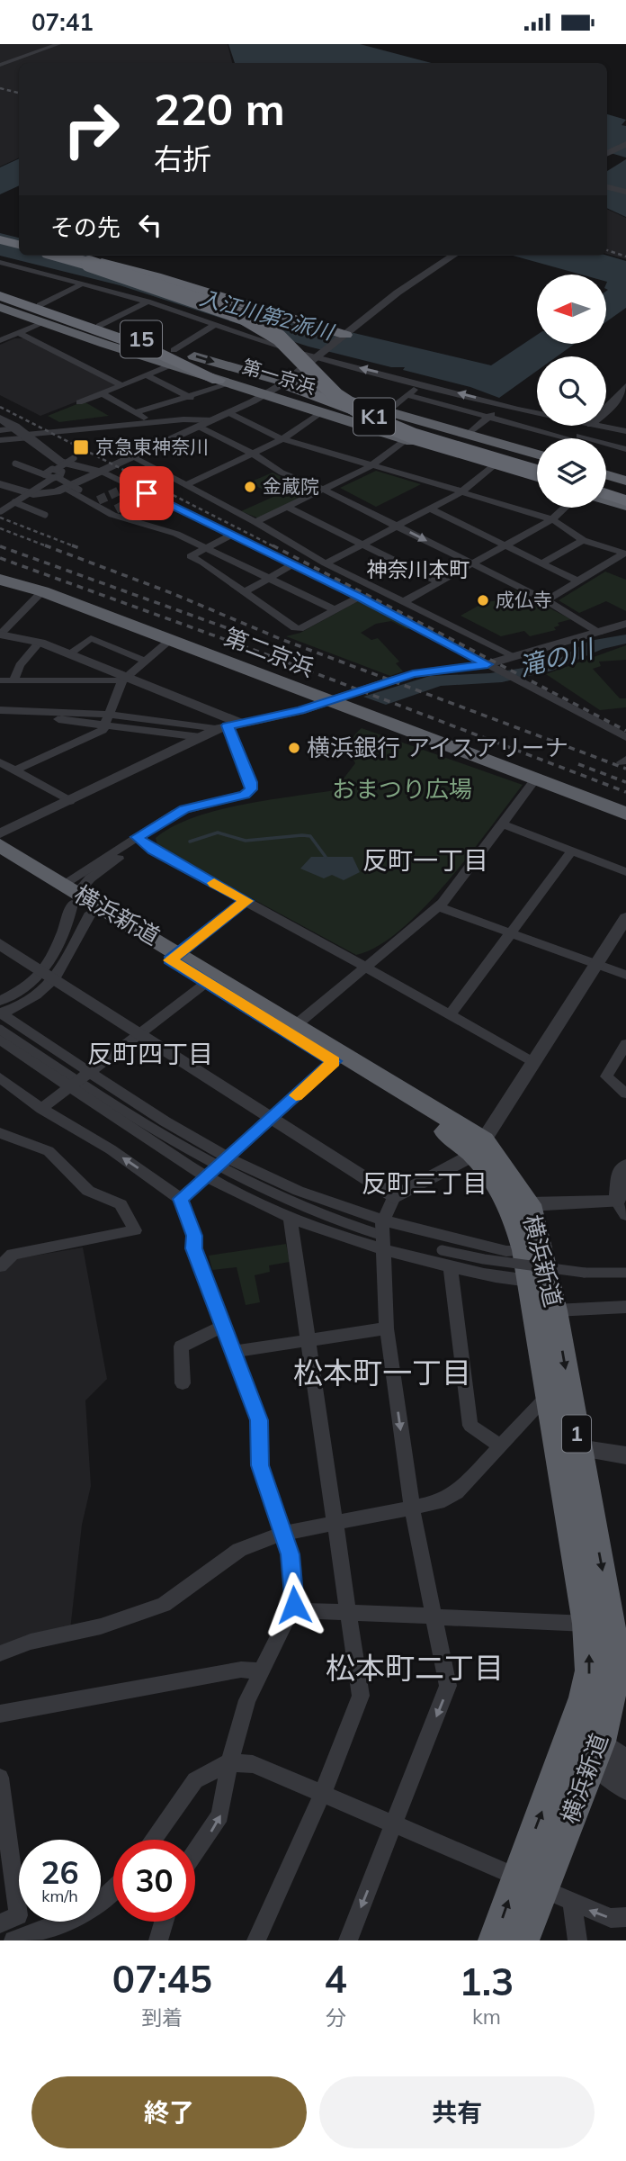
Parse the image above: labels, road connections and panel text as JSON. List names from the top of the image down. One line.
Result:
{"streets":{"highway":["15","第一京浜","K1","第二京浜","横浜新道","1"]},"crossings":[["第一京浜","K1"]],"districts":["神奈川本町","反町一丁目","反町四丁目","反町三丁目","松本町一丁目","松本町二丁目"],"water":["入江川第2派川","滝の川"],"parks":["おまつり広場"],"places":{"transit":["京急東神奈川"],"other":["金蔵院","成仏寺","横浜銀行 アイスアリーナ"]},"north":"left","page":{"status":"07:41","turn":["220 m","右折"],"then":"その先","speed":"26 km/h","limit":"30","eta":["07:45","到着","4","分","1.3","km"],"buttons":["終了","共有"]}}
